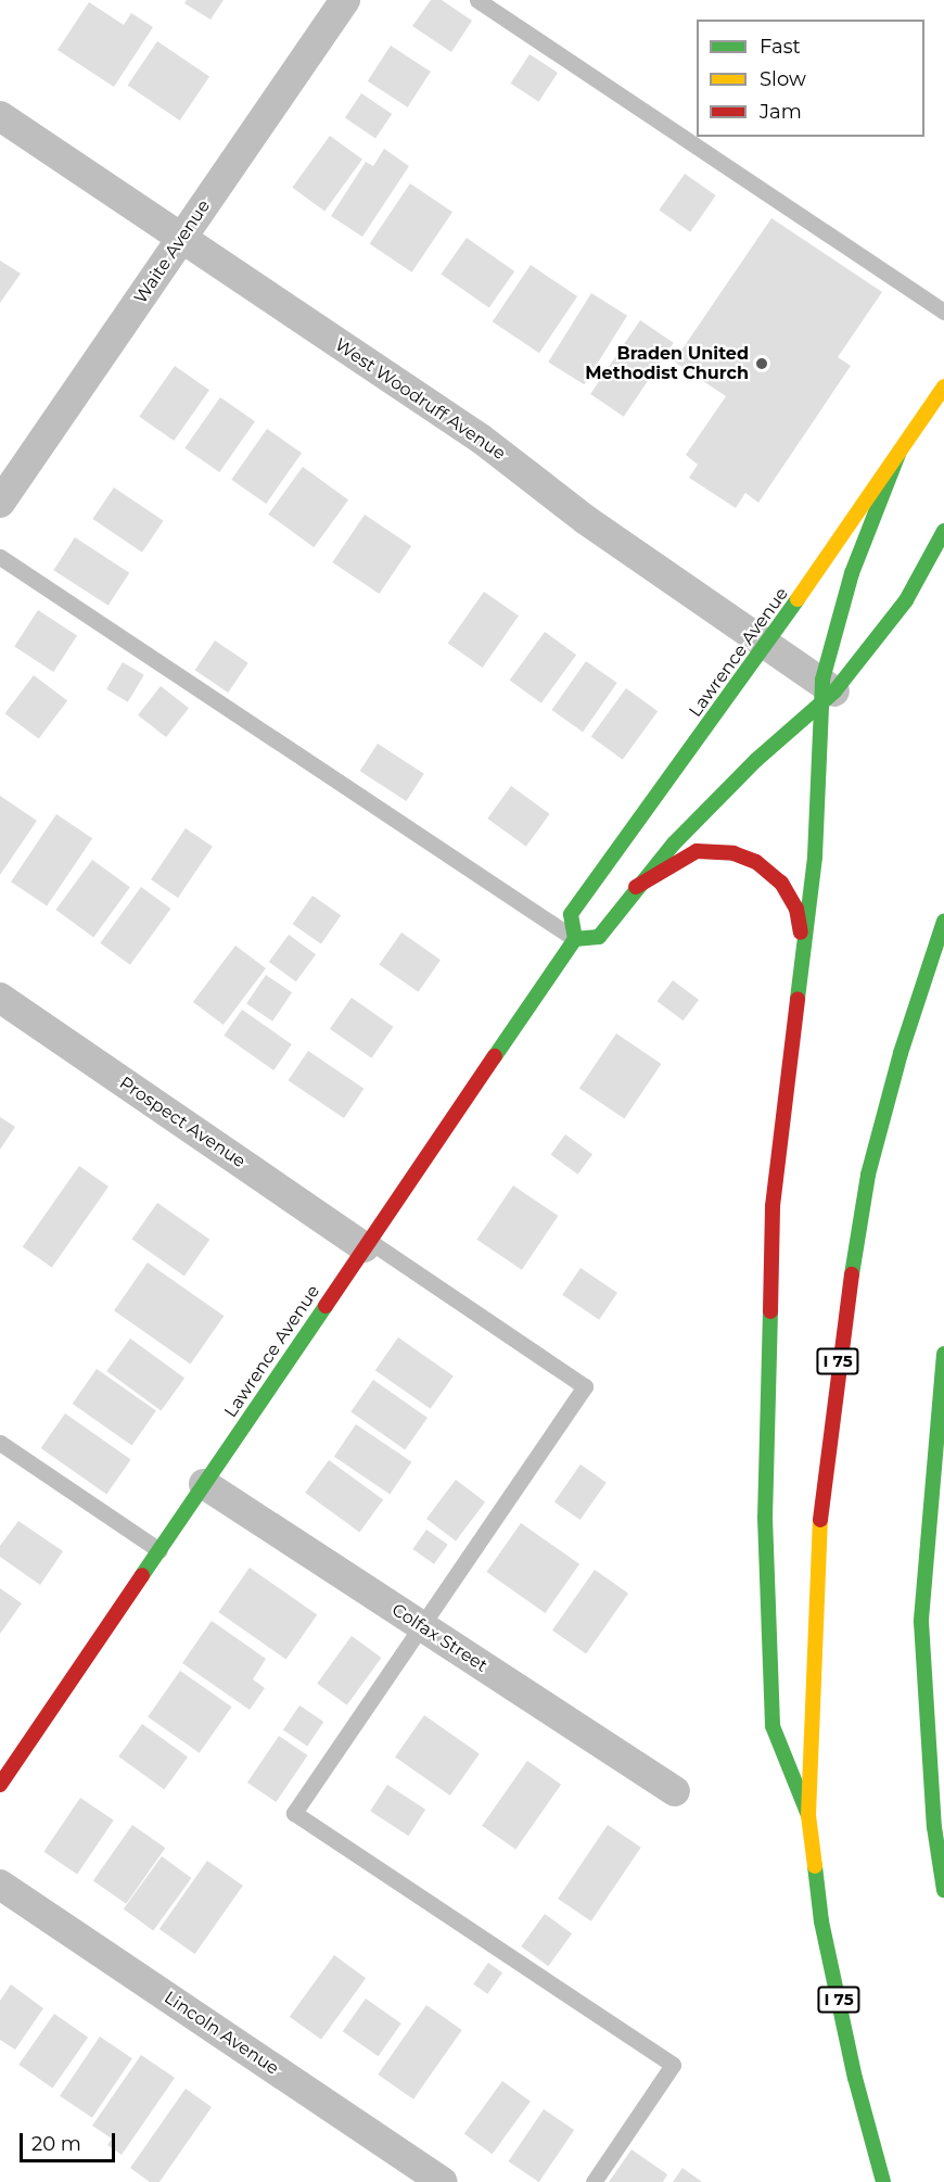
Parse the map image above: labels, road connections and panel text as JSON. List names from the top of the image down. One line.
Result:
{"streets":{"main road":["Lawrence Avenue","I 75"],"street":["Waite Avenue","West Woodruff Avenue","Prospect Avenue","Colfax Street","Lincoln Avenue"]},"crossings":[["Waite Avenue","West Woodruff Avenue"],["West Woodruff Avenue","Lawrence Avenue"],["Lawrence Avenue","Prospect Avenue"],["Lawrence Avenue","Colfax Street"]],"places":["Braden United Methodist Church"],"legend":["Fast","Slow","Jam"],"scale_bar":"20 m"}
